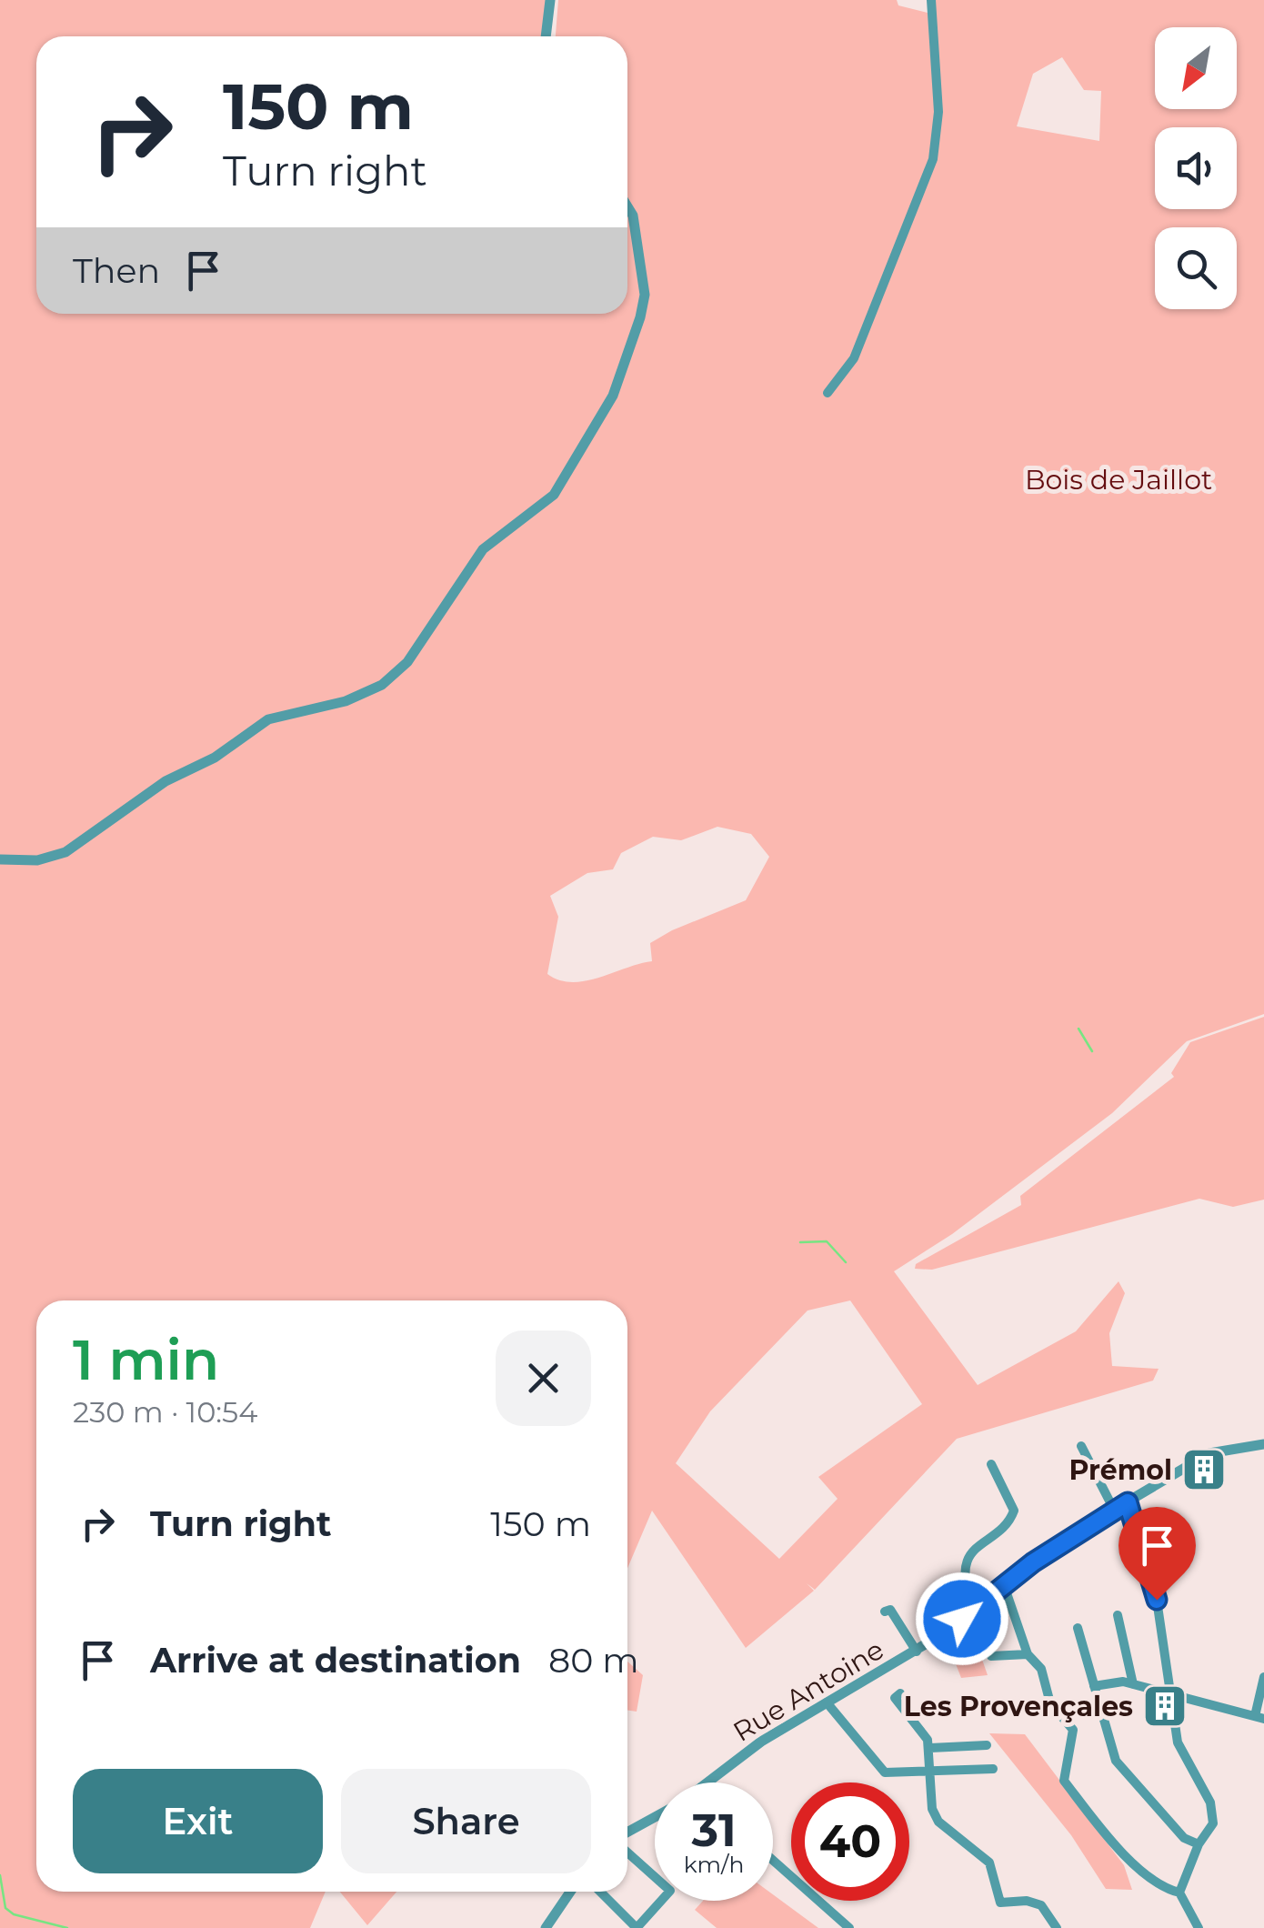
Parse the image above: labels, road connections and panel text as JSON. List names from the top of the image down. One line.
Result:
{"streets":{"street":["Rue Antoine"]},"parks":["Bois de Jaillot"],"places":{"building":["Prémol","Les Provençales"]},"north":"bottom left","page":{"turn":["150 m","Turn right"],"then":"Then","heading":["1 min","230 m · 10:54"],"list":[{"name":"Turn right","value":"150 m"},{"name":"Arrive at destination","value":"80 m"}],"buttons":["Exit","Share"],"speed":"31 km/h","limit":"40"}}
